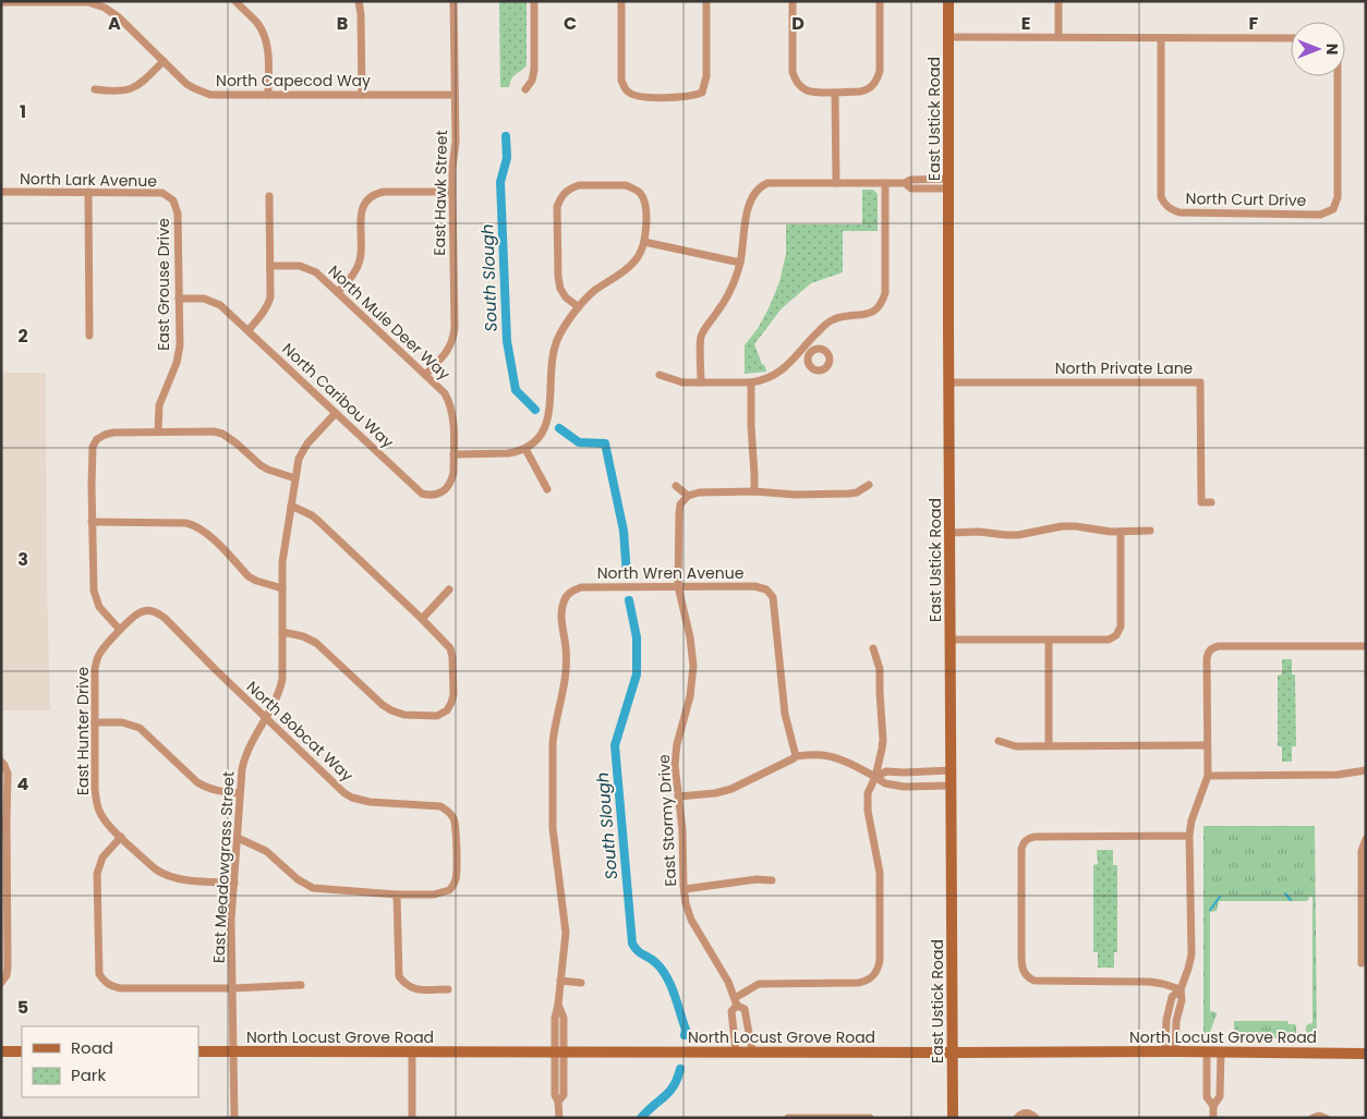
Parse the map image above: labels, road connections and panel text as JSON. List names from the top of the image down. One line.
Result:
{"streets":{"main road":["East Ustick Road","North Locust Grove Road"],"street":["North Capecod Way","North Lark Avenue","East Hawk Street","North Curt Drive","East Grouse Drive","North Mule Deer Way","North Private Lane","North Caribou Way","North Wren Avenue","East Hunter Drive","North Bobcat Way","East Stormy Drive","East Meadowgrass Street"]},"crossings":[["North Capecod Way","East Hawk Street"],["East Ustick Road","North Private Lane"],["East Ustick Road","North Locust Grove Road"],["North Lark Avenue","East Grouse Drive"],["East Hawk Street","North Mule Deer Way"],["East Grouse Drive","North Caribou Way"],["North Mule Deer Way","North Caribou Way"],["North Caribou Way","East Meadowgrass Street"],["North Wren Avenue","East Stormy Drive"],["East Hunter Drive","North Bobcat Way"],["East Hunter Drive","East Meadowgrass Street"],["North Bobcat Way","East Meadowgrass Street"],["East Stormy Drive","North Locust Grove Road"],["East Meadowgrass Street","North Locust Grove Road"]],"water":["South Slough"],"legend":["Road","Park"],"north":"right","grid":{"columns":["A","B","C","D","E","F"],"rows":["1","2","3","4","5"]}}
